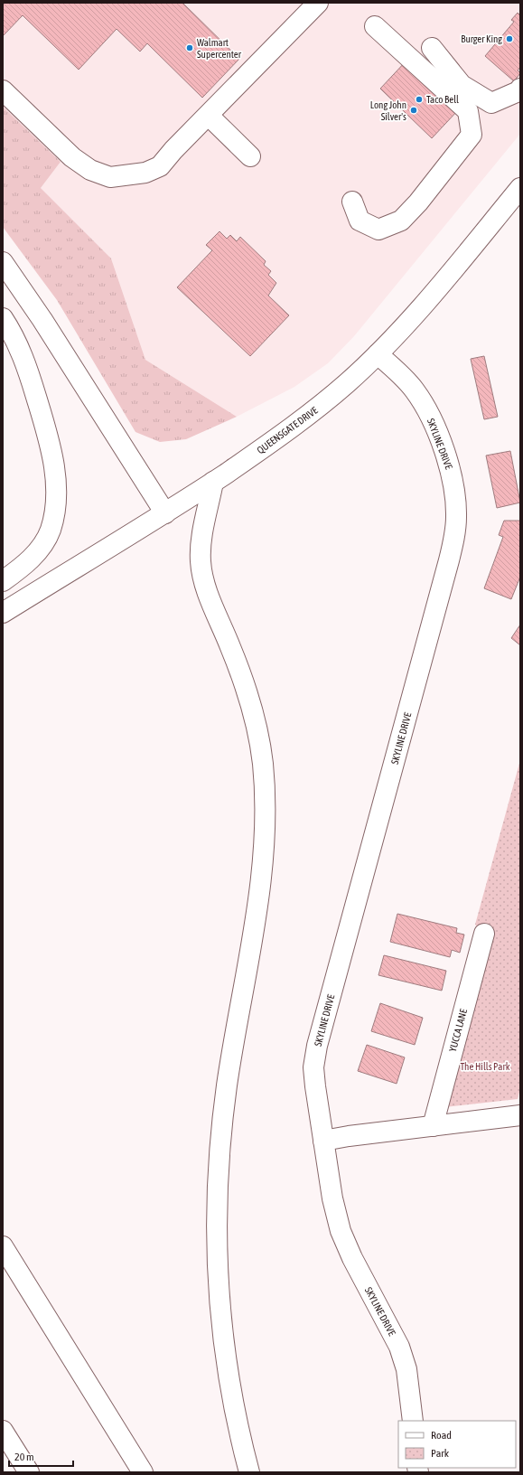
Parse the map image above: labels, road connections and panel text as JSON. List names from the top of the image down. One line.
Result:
{"streets":{"main road":["QUEENSGATE DRIVE","SKYLINE DRIVE","YUCCA LANE"]},"crossings":[["QUEENSGATE DRIVE","SKYLINE DRIVE"]],"parks":["The Hills Park"],"places":["Burger King","Walmart Supercenter","Taco Bell","Long John Silver's"],"legend":["Road","Park"],"scale_bar":"20 m"}
